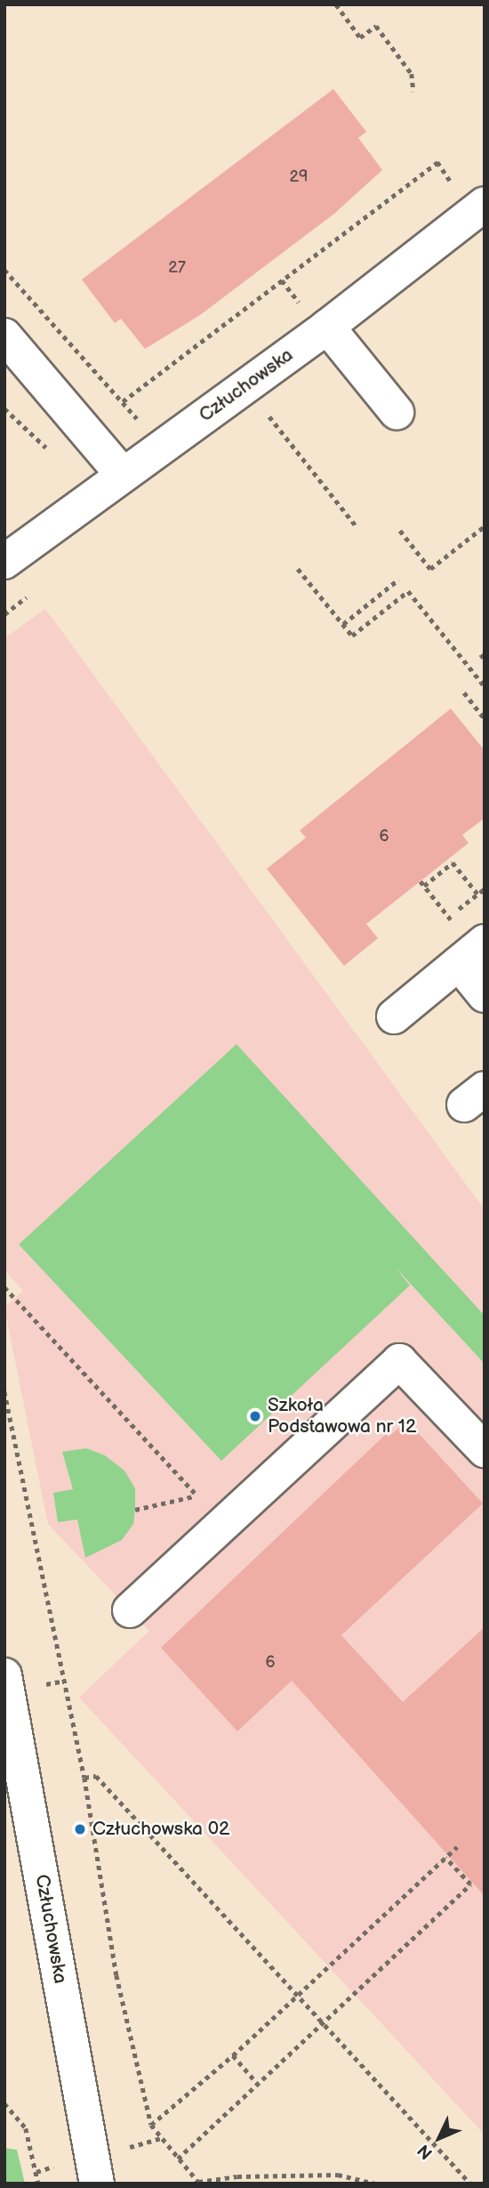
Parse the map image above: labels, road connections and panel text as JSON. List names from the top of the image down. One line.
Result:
{"streets":{"street":["Człuchowska"]},"places":["Szkoła Podstawowa nr 12","Człuchowska 02"],"house_numbers":["29","27","6","6"],"north":"bottom left"}
